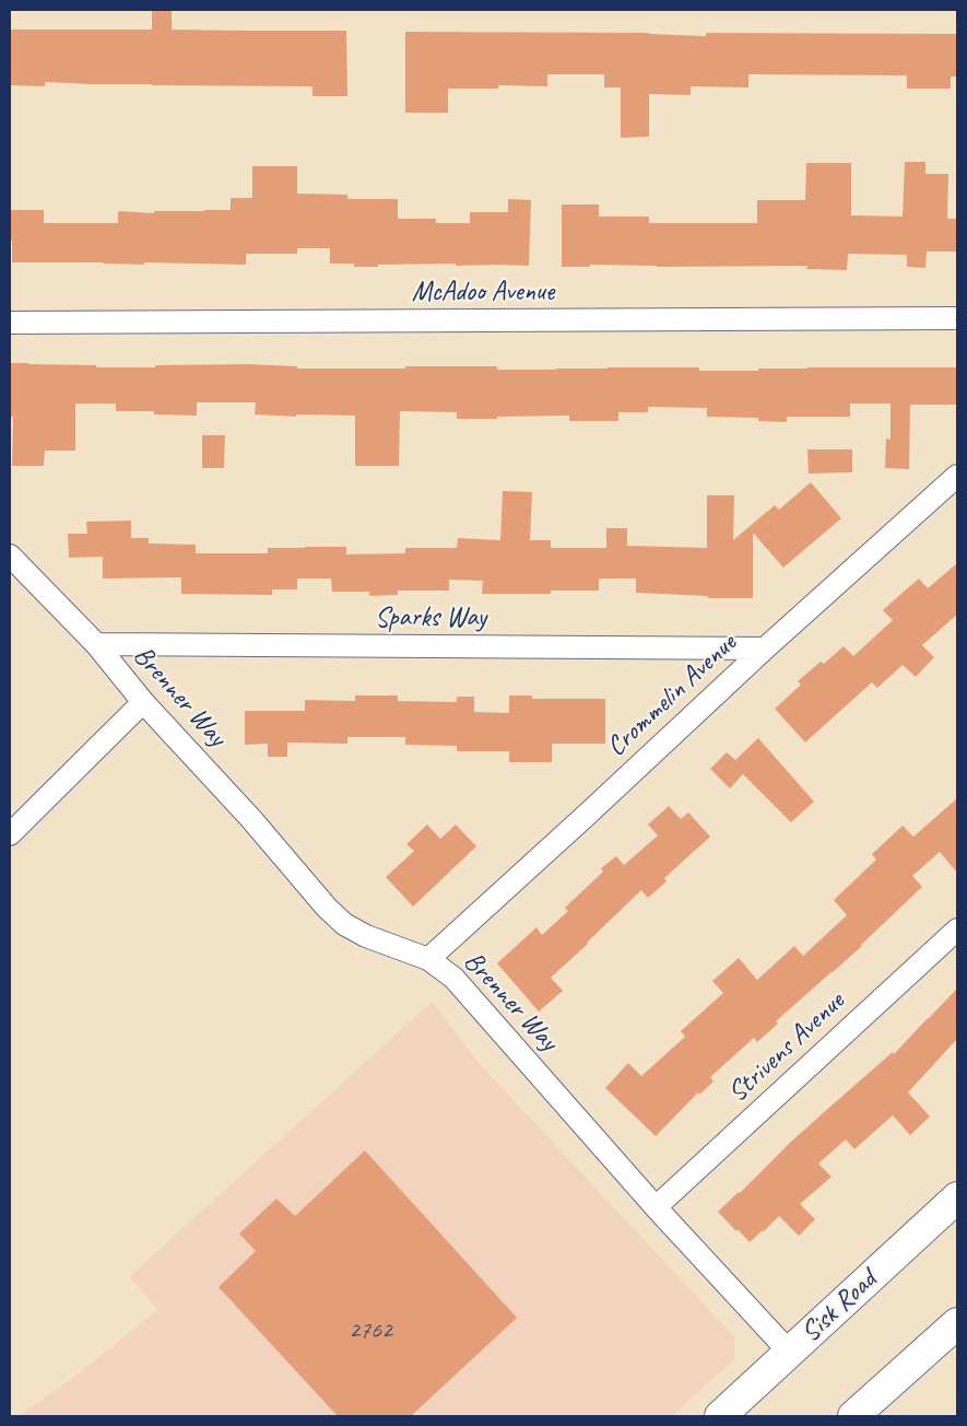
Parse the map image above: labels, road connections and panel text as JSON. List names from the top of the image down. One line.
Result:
{"streets":{"main road":["Sisk Road"],"street":["McAdoo Avenue","Sparks Way","Crommelin Avenue","Brenner Way","Strivens Avenue"]},"crossings":[["Sparks Way","Crommelin Avenue"],["Sparks Way","Brenner Way"],["Crommelin Avenue","Brenner Way"],["Brenner Way","Strivens Avenue"],["Brenner Way","Sisk Road"]],"house_numbers":["2762"]}
